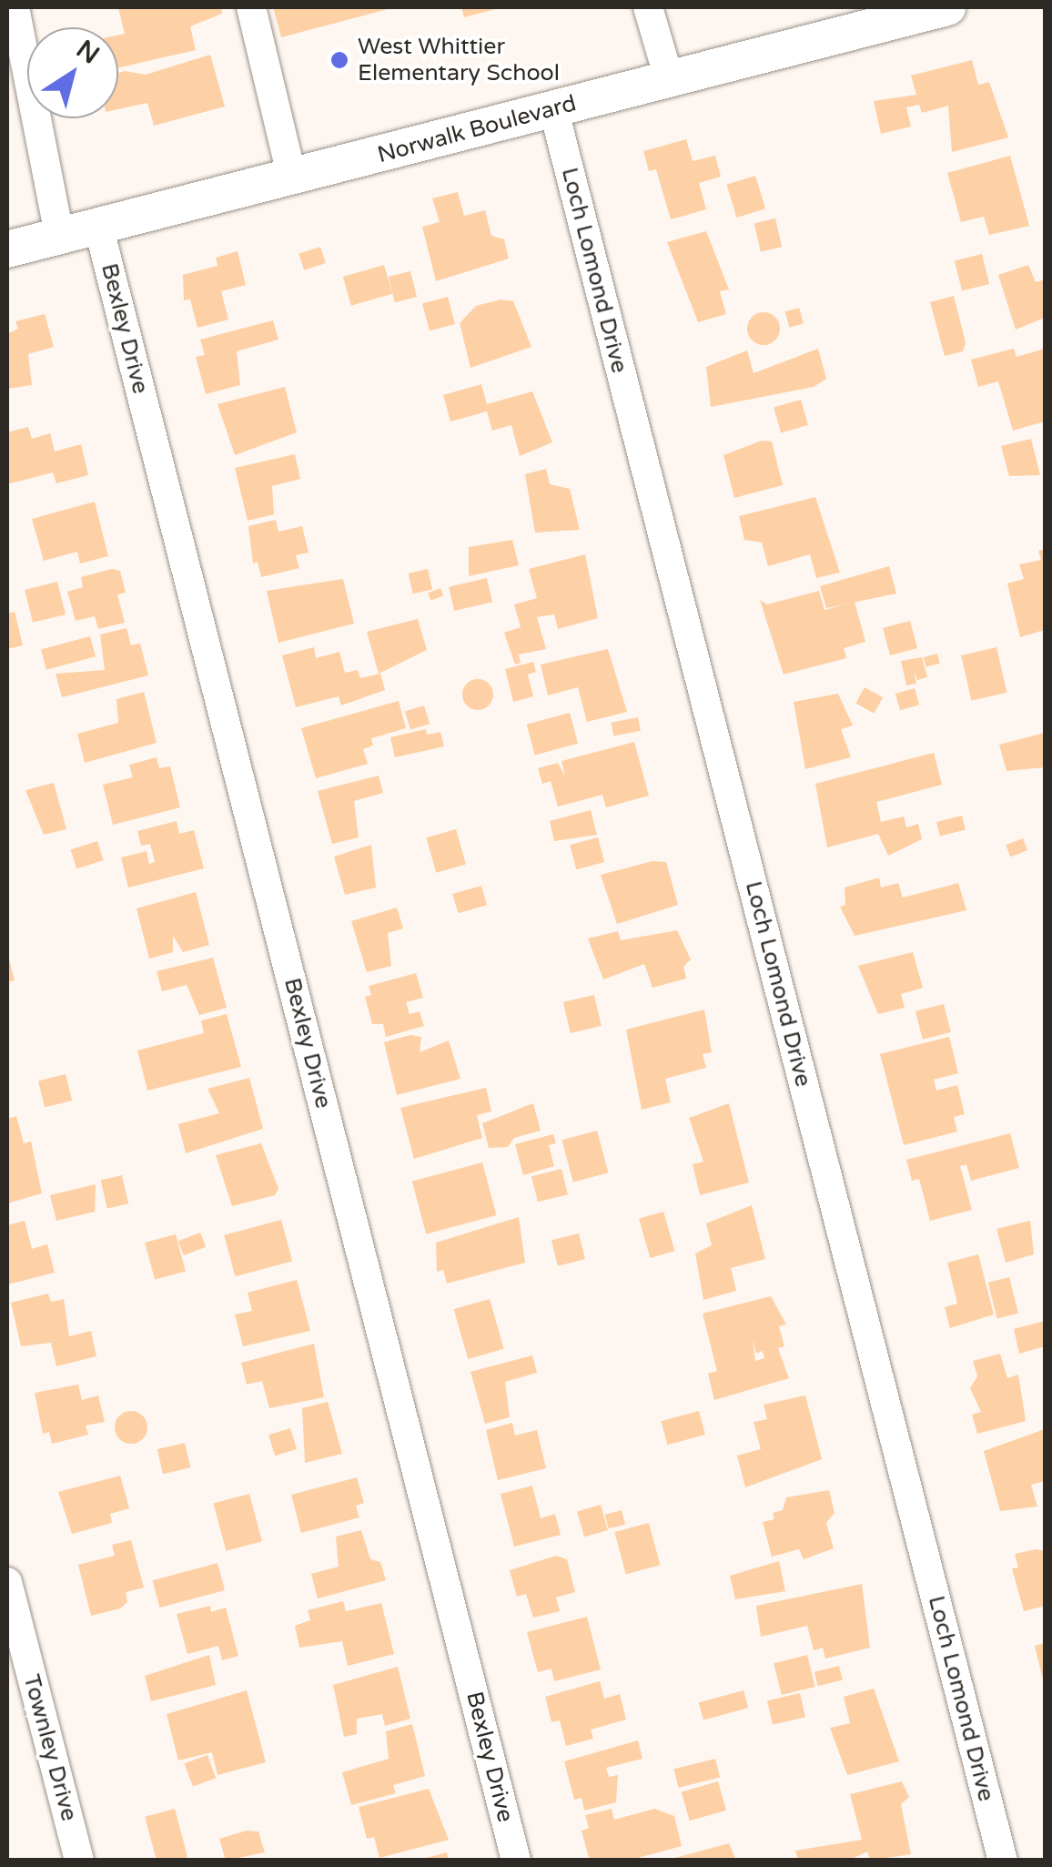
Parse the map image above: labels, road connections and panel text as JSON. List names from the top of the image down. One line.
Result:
{"streets":{"main road":["Norwalk Boulevard"],"street":["Loch Lomond Drive","Bexley Drive","Townley Drive"]},"crossings":[["Norwalk Boulevard","Loch Lomond Drive"],["Norwalk Boulevard","Bexley Drive"]],"places":["West Whittier Elementary School"],"north":"top right"}
